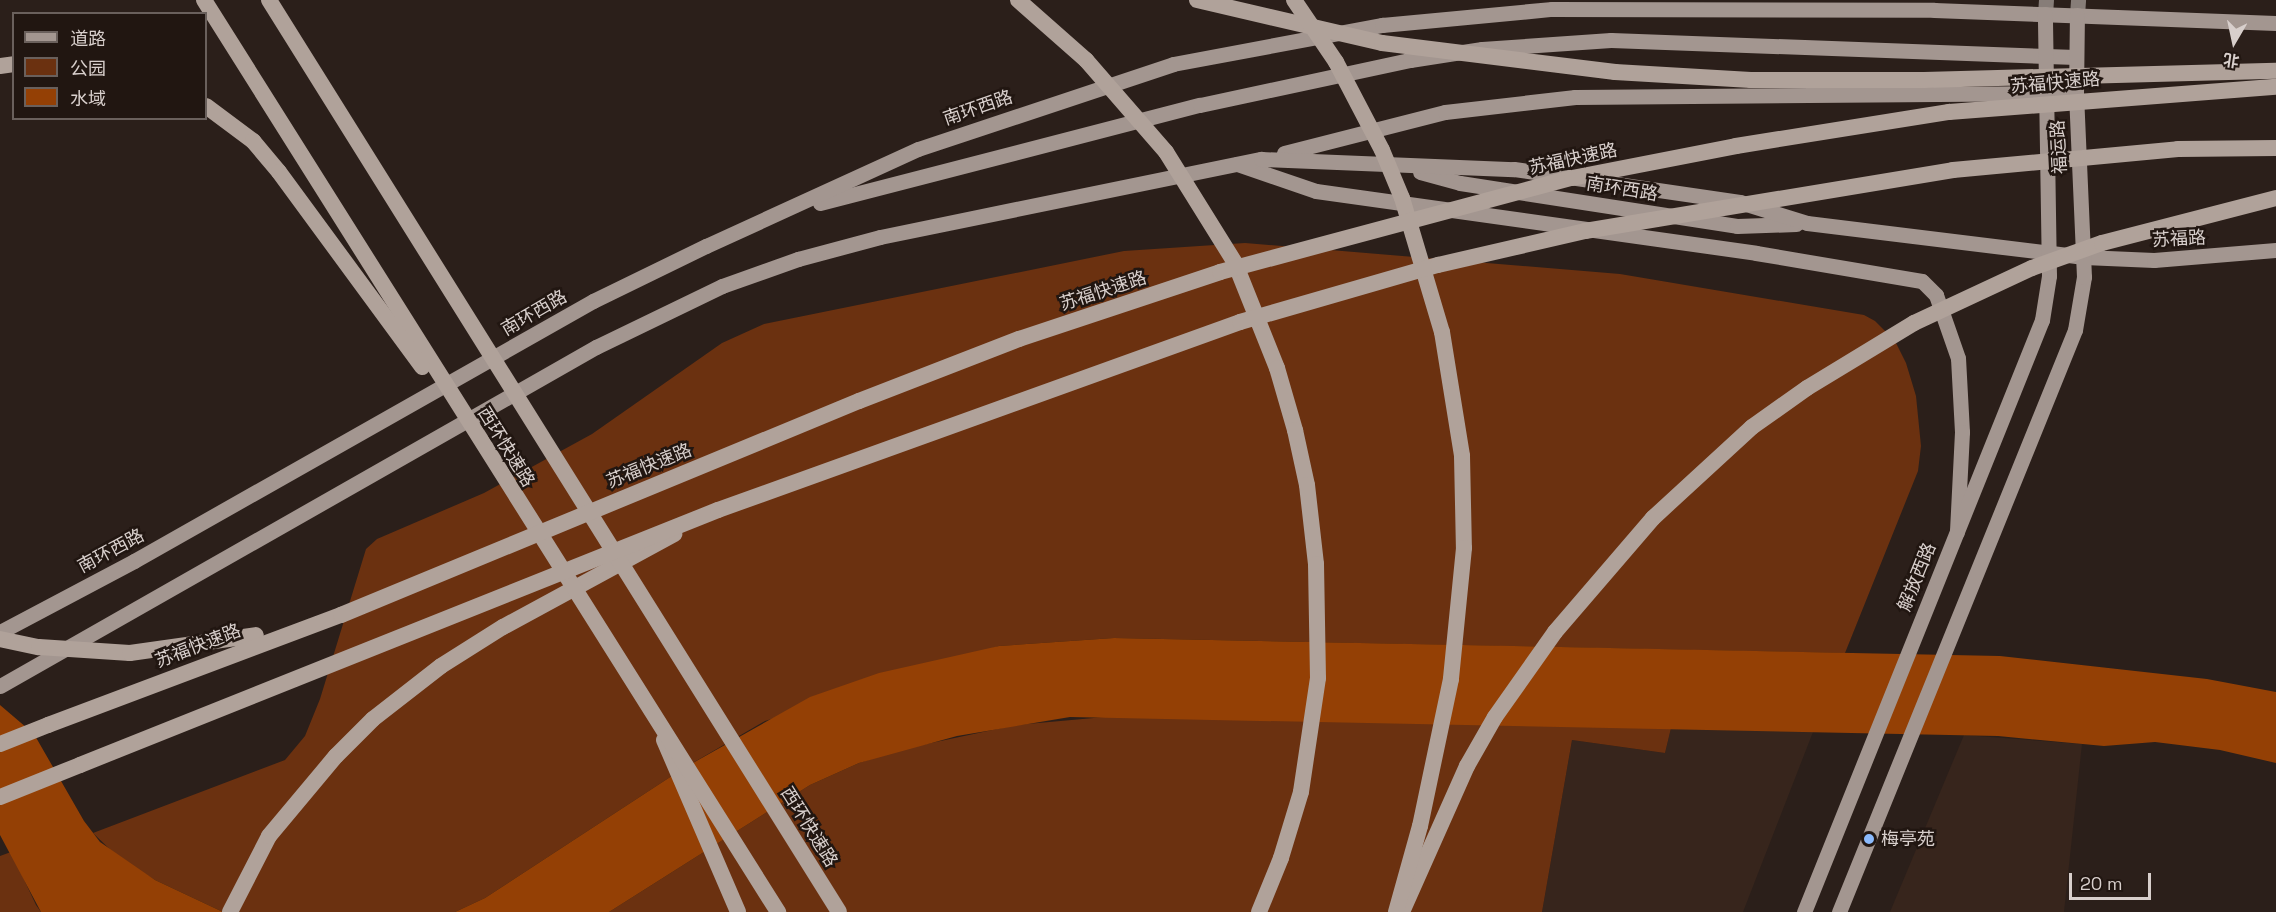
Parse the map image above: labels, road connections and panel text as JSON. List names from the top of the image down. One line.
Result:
{"streets":{"highway":["苏福快速路","西环快速路"],"main road":["南环西路","福运路","苏福路","解放西路"]},"crossings":[["南环西路","福运路"],["南环西路","苏福路"],["南环西路","解放西路"],["福运路","苏福路"],["福运路","解放西路"]],"places":["梅亭苑"],"legend":["道路","公园","水域"],"scale_bar":"20 m","north":"bottom"}
